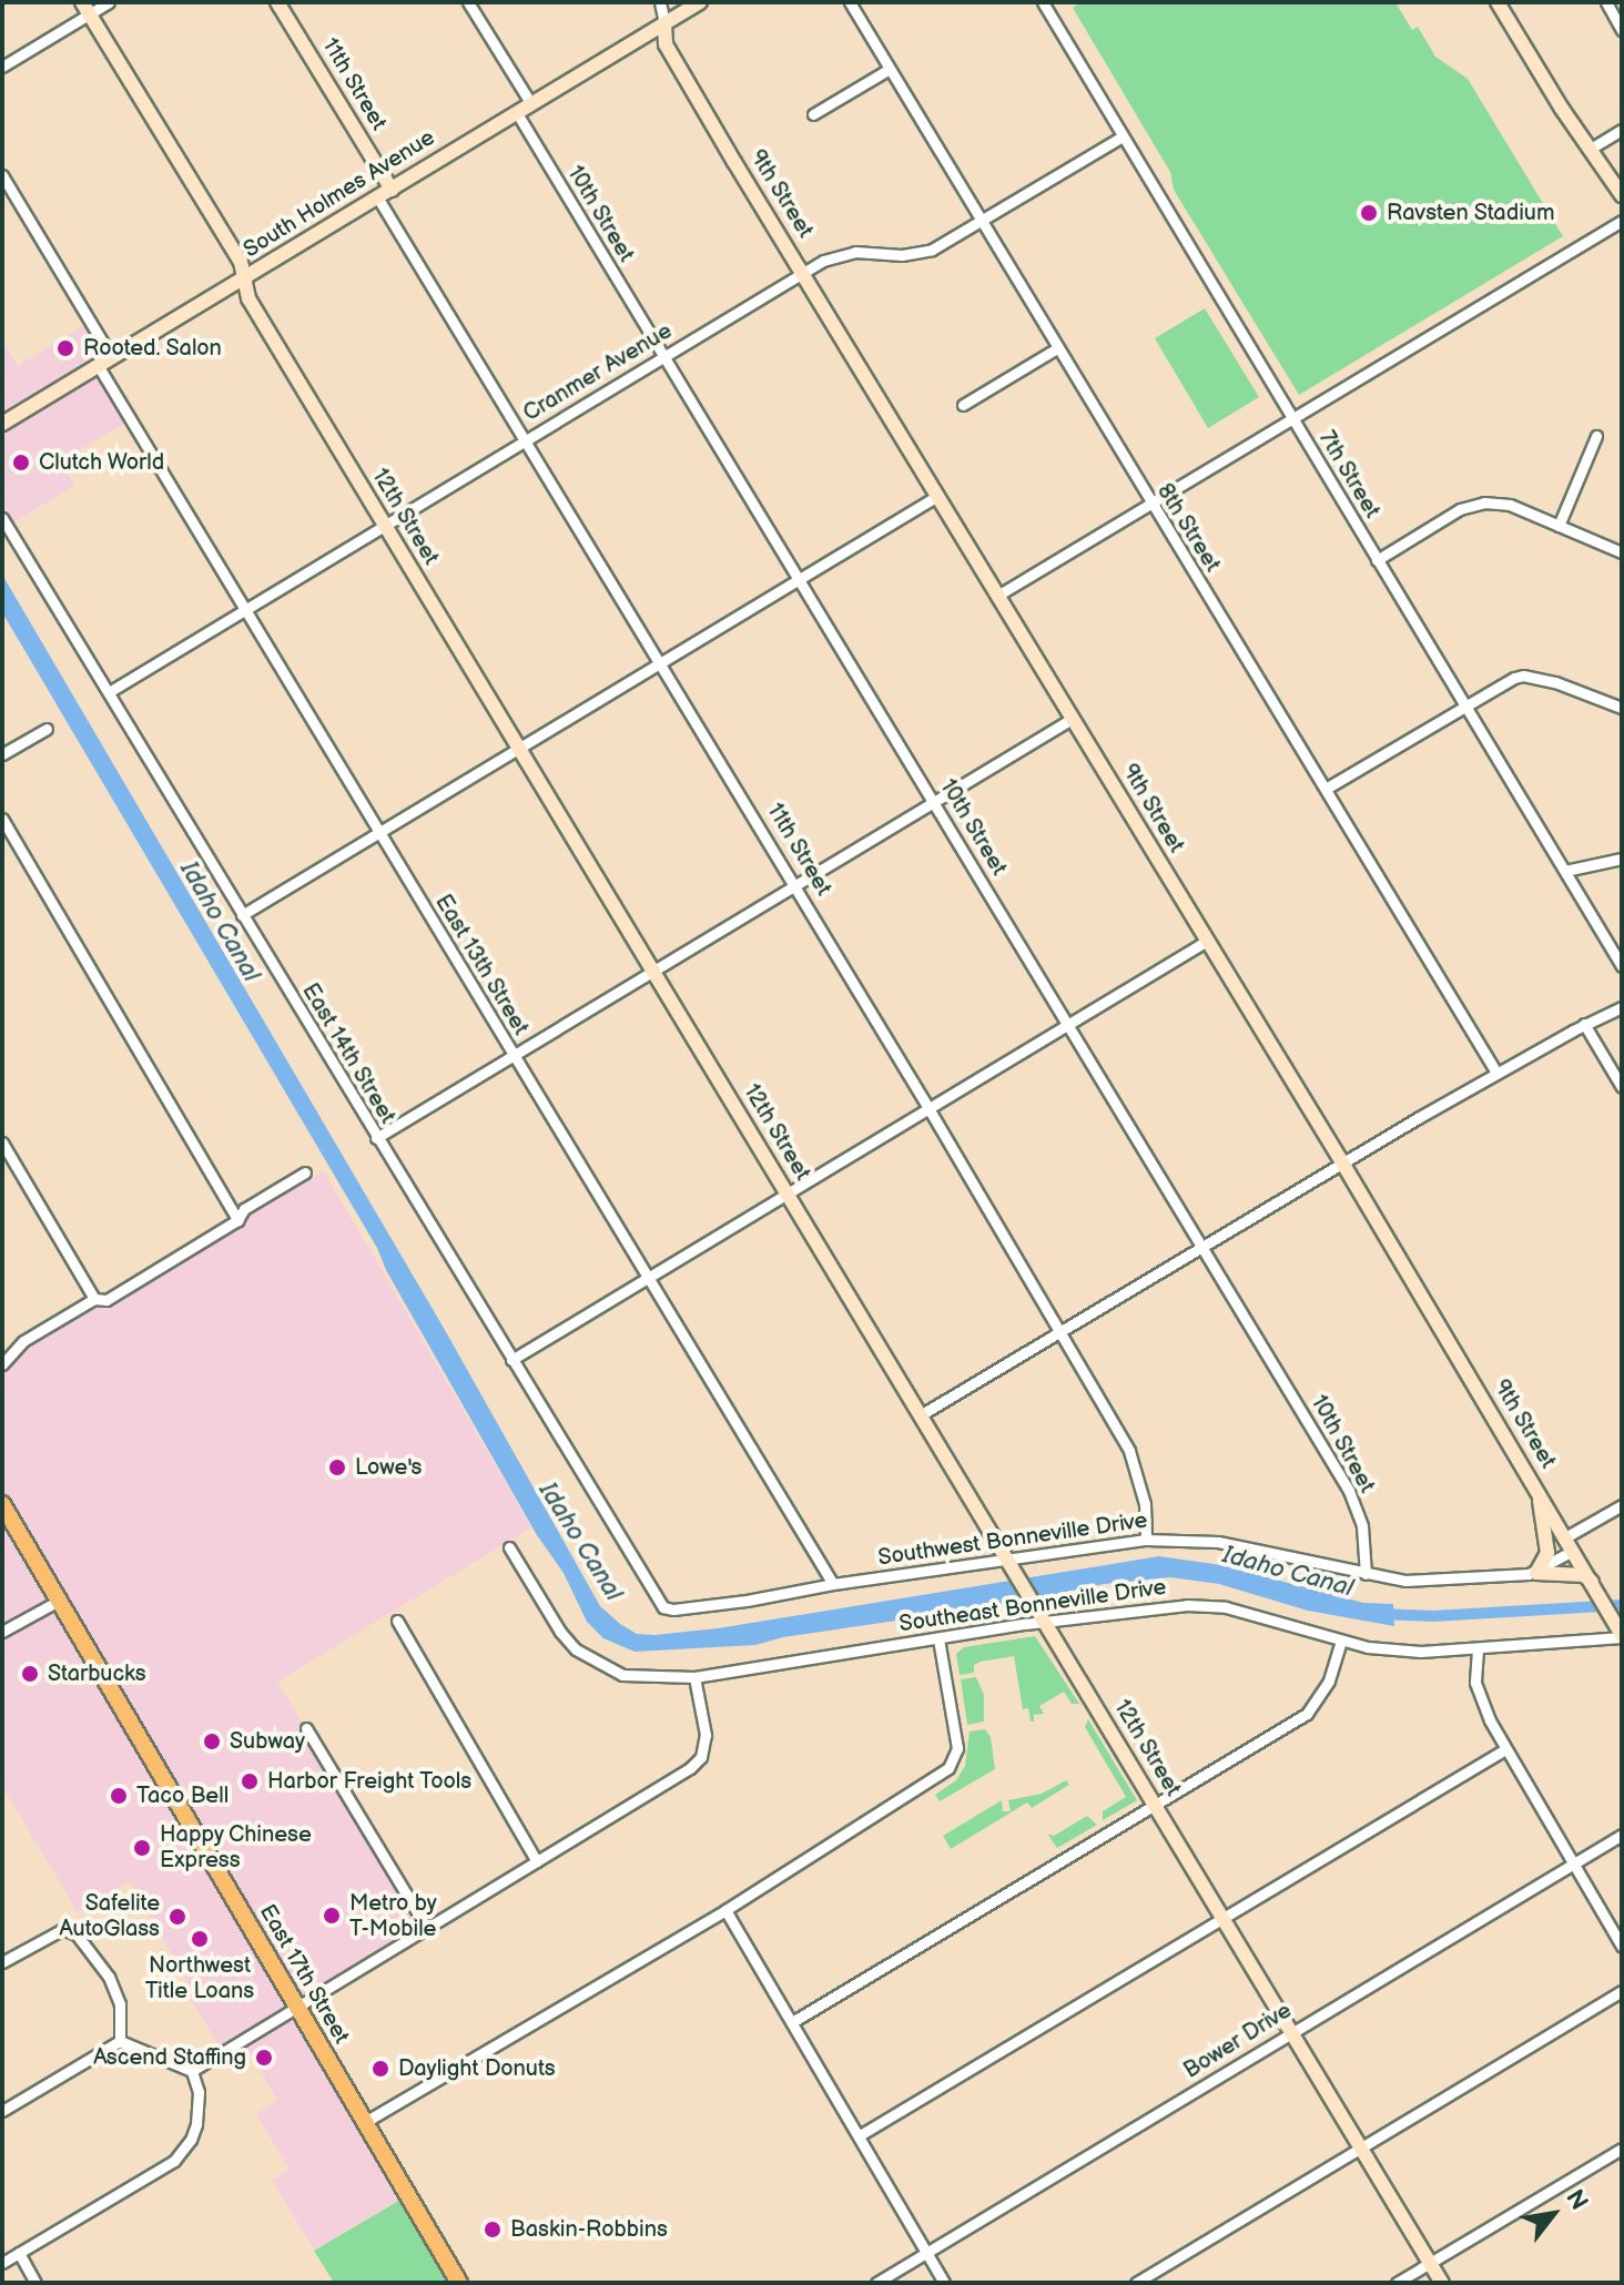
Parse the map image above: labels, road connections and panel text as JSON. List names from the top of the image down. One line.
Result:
{"streets":{"main road":["East 17th Street"],"street":["11th Street","South Holmes Avenue","9th Street","10th Street","Cranmer Avenue","7th Street","12th Street","8th Street","East 13th Street","East 14th Street","Southwest Bonneville Drive","Southeast Bonneville Drive","Bower Drive"]},"crossings":[["11th Street","South Holmes Avenue"],["11th Street","Cranmer Avenue"],["11th Street","Southwest Bonneville Drive"],["South Holmes Avenue","9th Street"],["South Holmes Avenue","10th Street"],["South Holmes Avenue","12th Street"],["South Holmes Avenue","East 13th Street"],["9th Street","Cranmer Avenue"],["9th Street","Southwest Bonneville Drive"],["9th Street","Southeast Bonneville Drive"],["10th Street","Cranmer Avenue"],["10th Street","Southwest Bonneville Drive"],["Cranmer Avenue","7th Street"],["Cranmer Avenue","12th Street"],["Cranmer Avenue","8th Street"],["Cranmer Avenue","East 13th Street"],["Cranmer Avenue","East 14th Street"],["12th Street","Southwest Bonneville Drive"],["12th Street","Southeast Bonneville Drive"],["12th Street","Bower Drive"],["East 13th Street","Southwest Bonneville Drive"],["East 14th Street","Southwest Bonneville Drive"]],"water":["Idaho Canal"],"places":["Ravsten Stadium","Rooted. Salon","Clutch World","Lowe's","Starbucks","Subway","Harbor Freight Tools","Taco Bell","Happy Chinese Express","Metro by T-Mobile","Safelite AutoGlass","Northwest Title Loans","Ascend Staffing","Daylight Donuts","Baskin-Robbins"],"north":"top right"}
